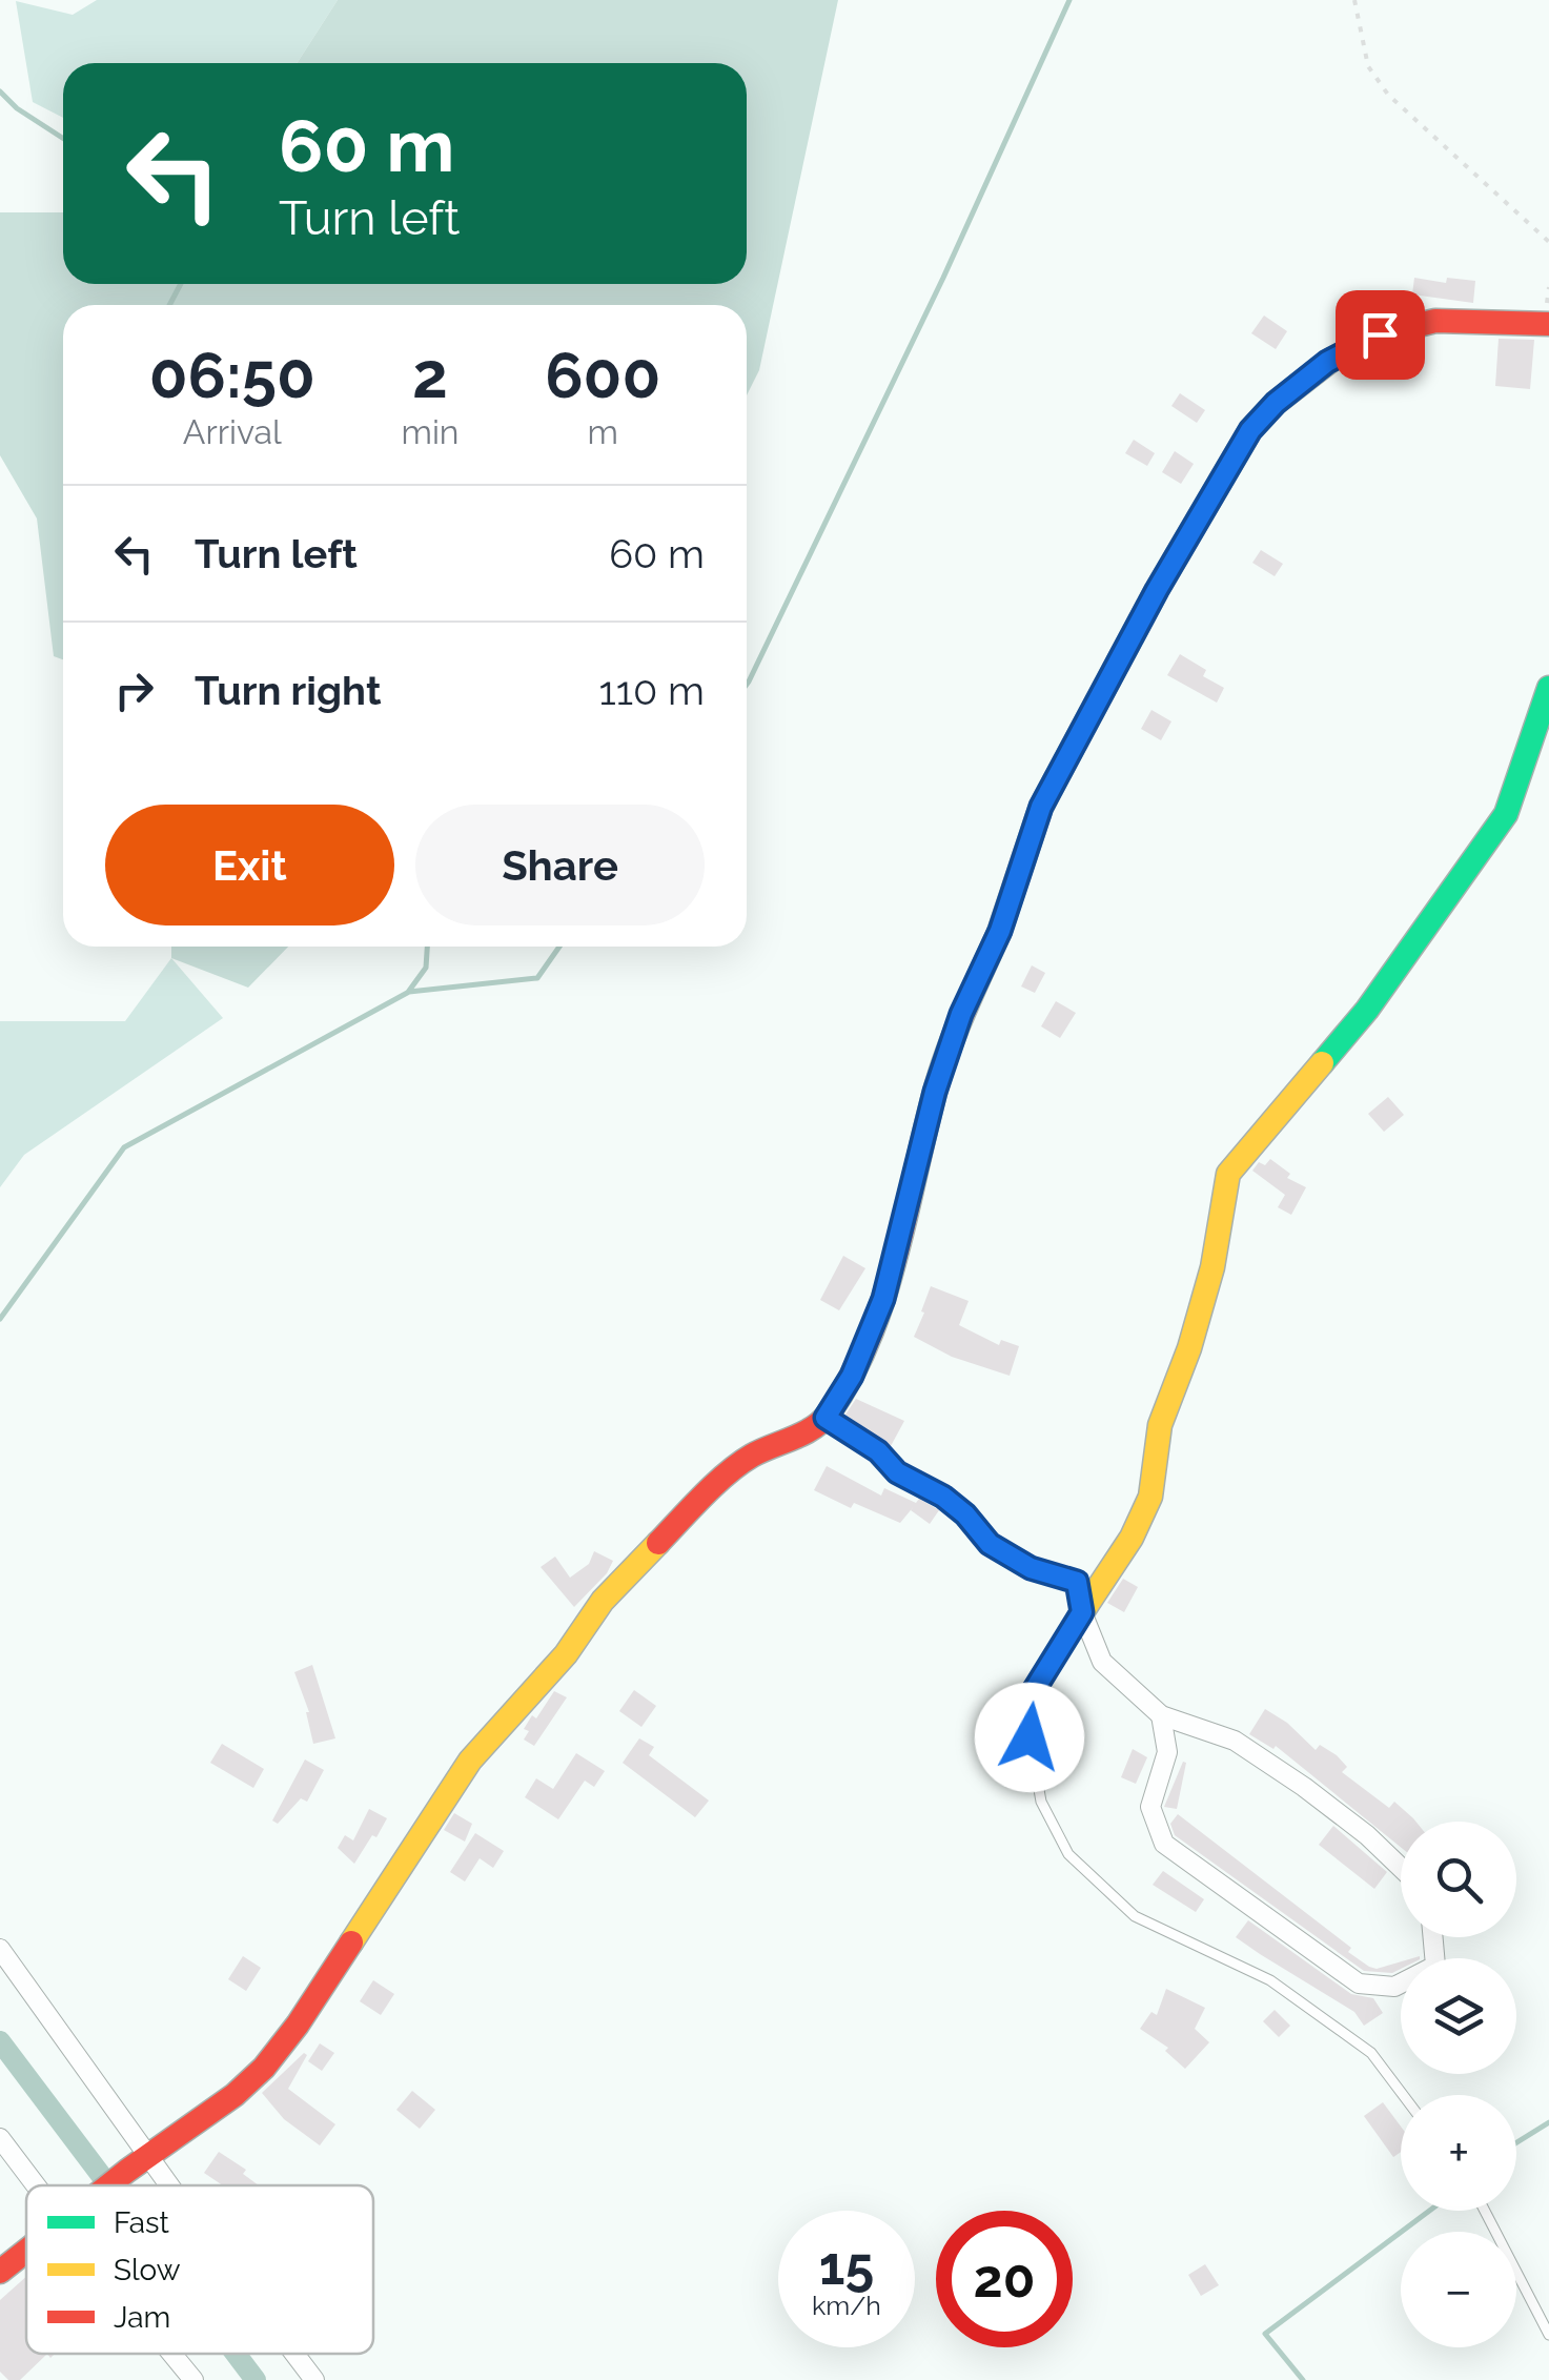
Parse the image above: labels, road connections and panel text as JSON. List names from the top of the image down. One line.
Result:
{"legend":["Fast","Slow","Jam"],"page":{"turn":["60 m","Turn left"],"eta":["06:50","Arrival","2","min","600","m"],"list":[{"name":"Turn left","value":"60 m"},{"name":"Turn right","value":"110 m"}],"buttons":["Exit","Share"],"map_buttons":["+","−"],"speed":"15 km/h","limit":"20"}}
